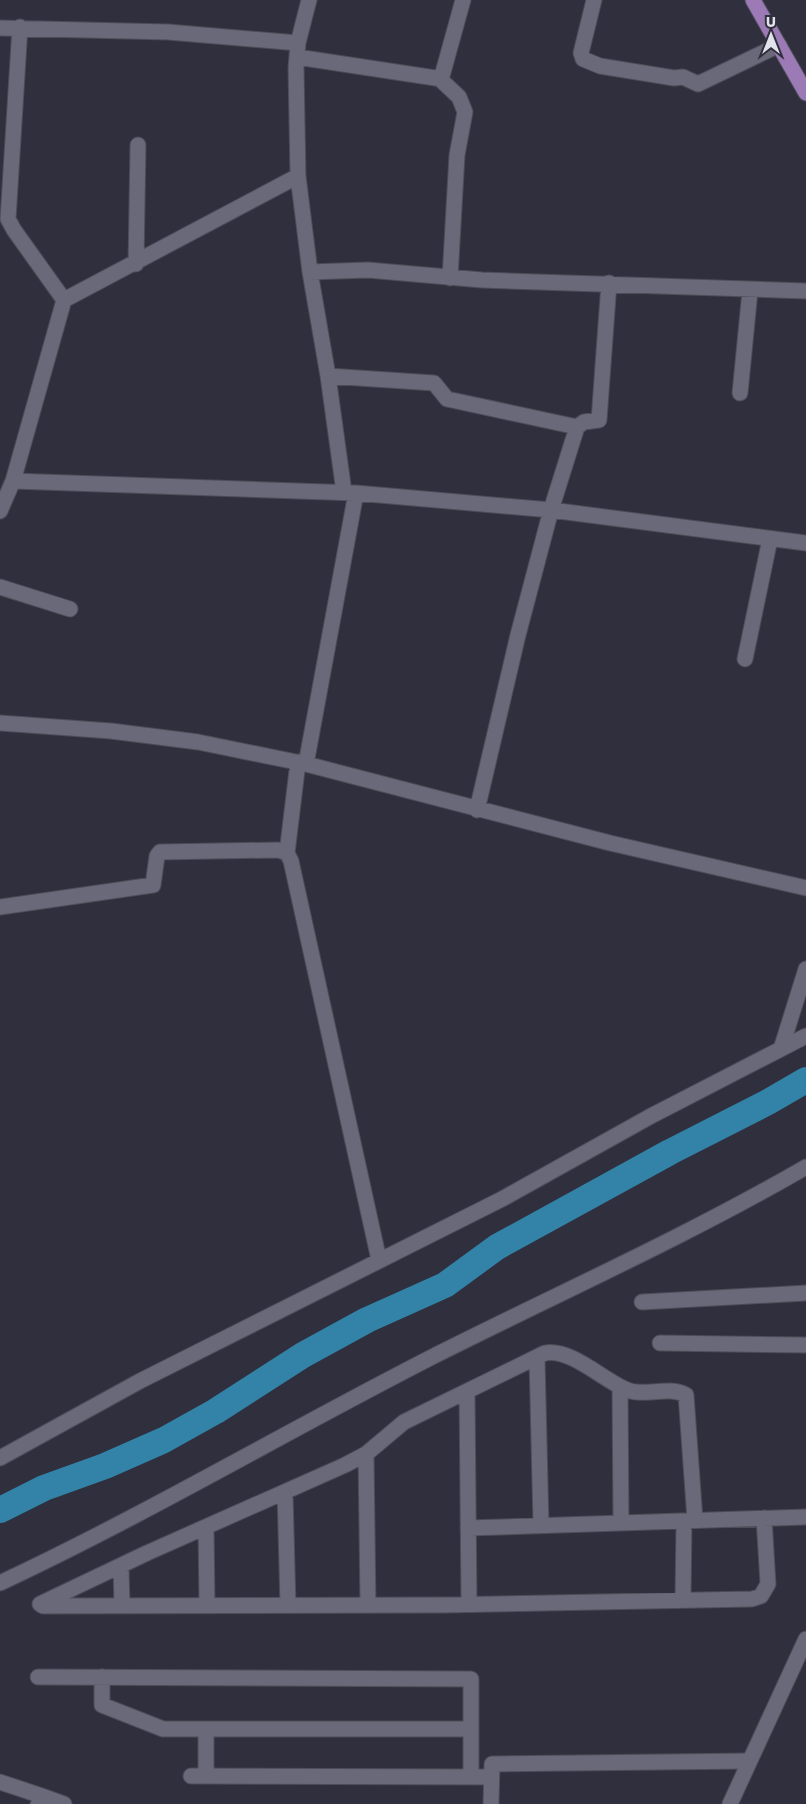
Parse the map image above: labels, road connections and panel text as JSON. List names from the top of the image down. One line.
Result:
{"north":"top"}
